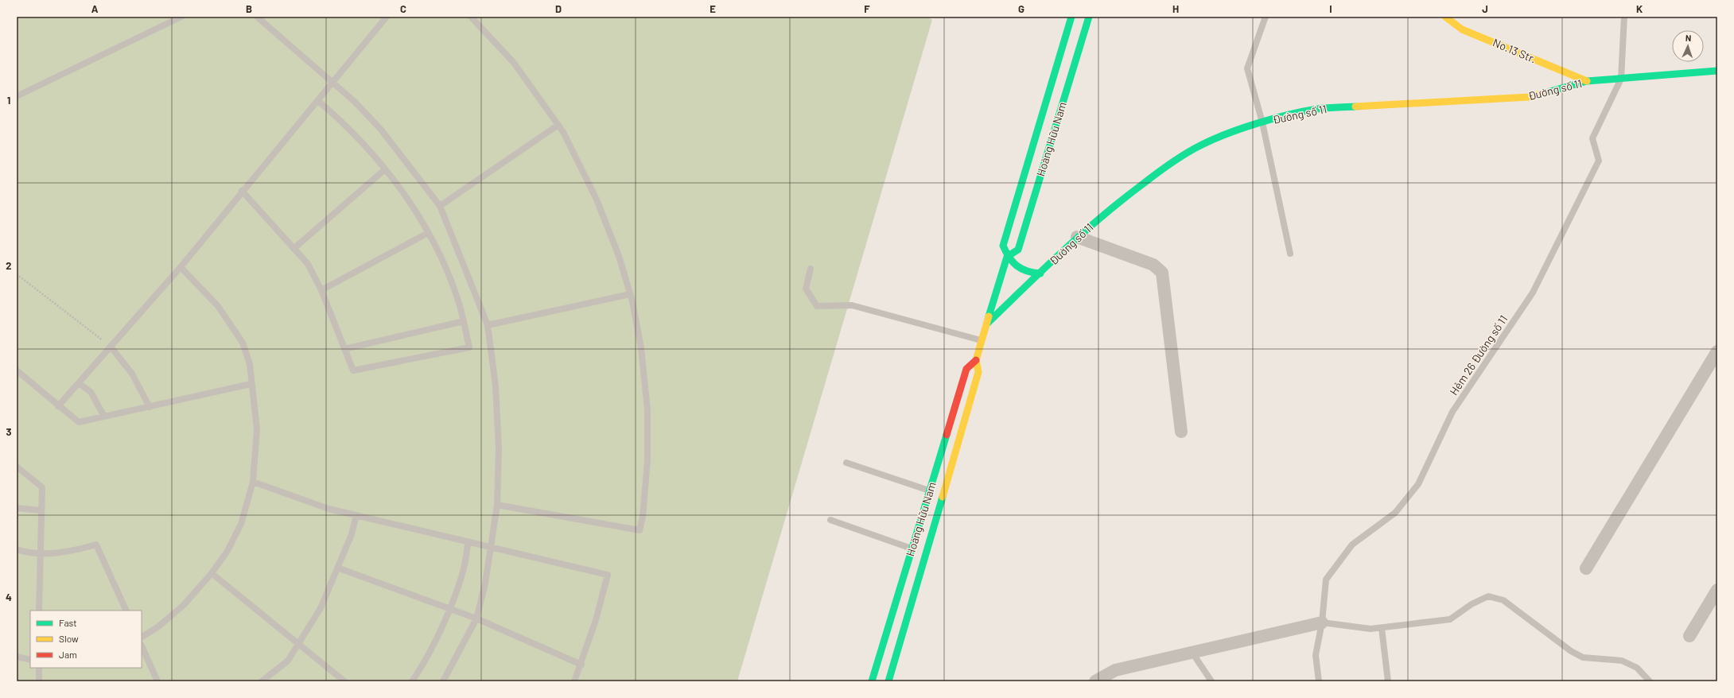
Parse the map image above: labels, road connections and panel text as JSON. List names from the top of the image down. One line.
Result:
{"streets":{"main road":["No.13 Str.","Đường số 11","Hoàng Hữu Nam"],"lane":["Hẻm 26 Đường số 11"]},"crossings":[["No.13 Str.","Đường số 11"],["Đường số 11","Hoàng Hữu Nam"],["Đường số 11","Hẻm 26 Đường số 11"]],"legend":["Fast","Slow","Jam"],"north":"top","grid":{"columns":["A","B","C","D","E","F","G","H","I","J","K"],"rows":["1","2","3","4"]}}
